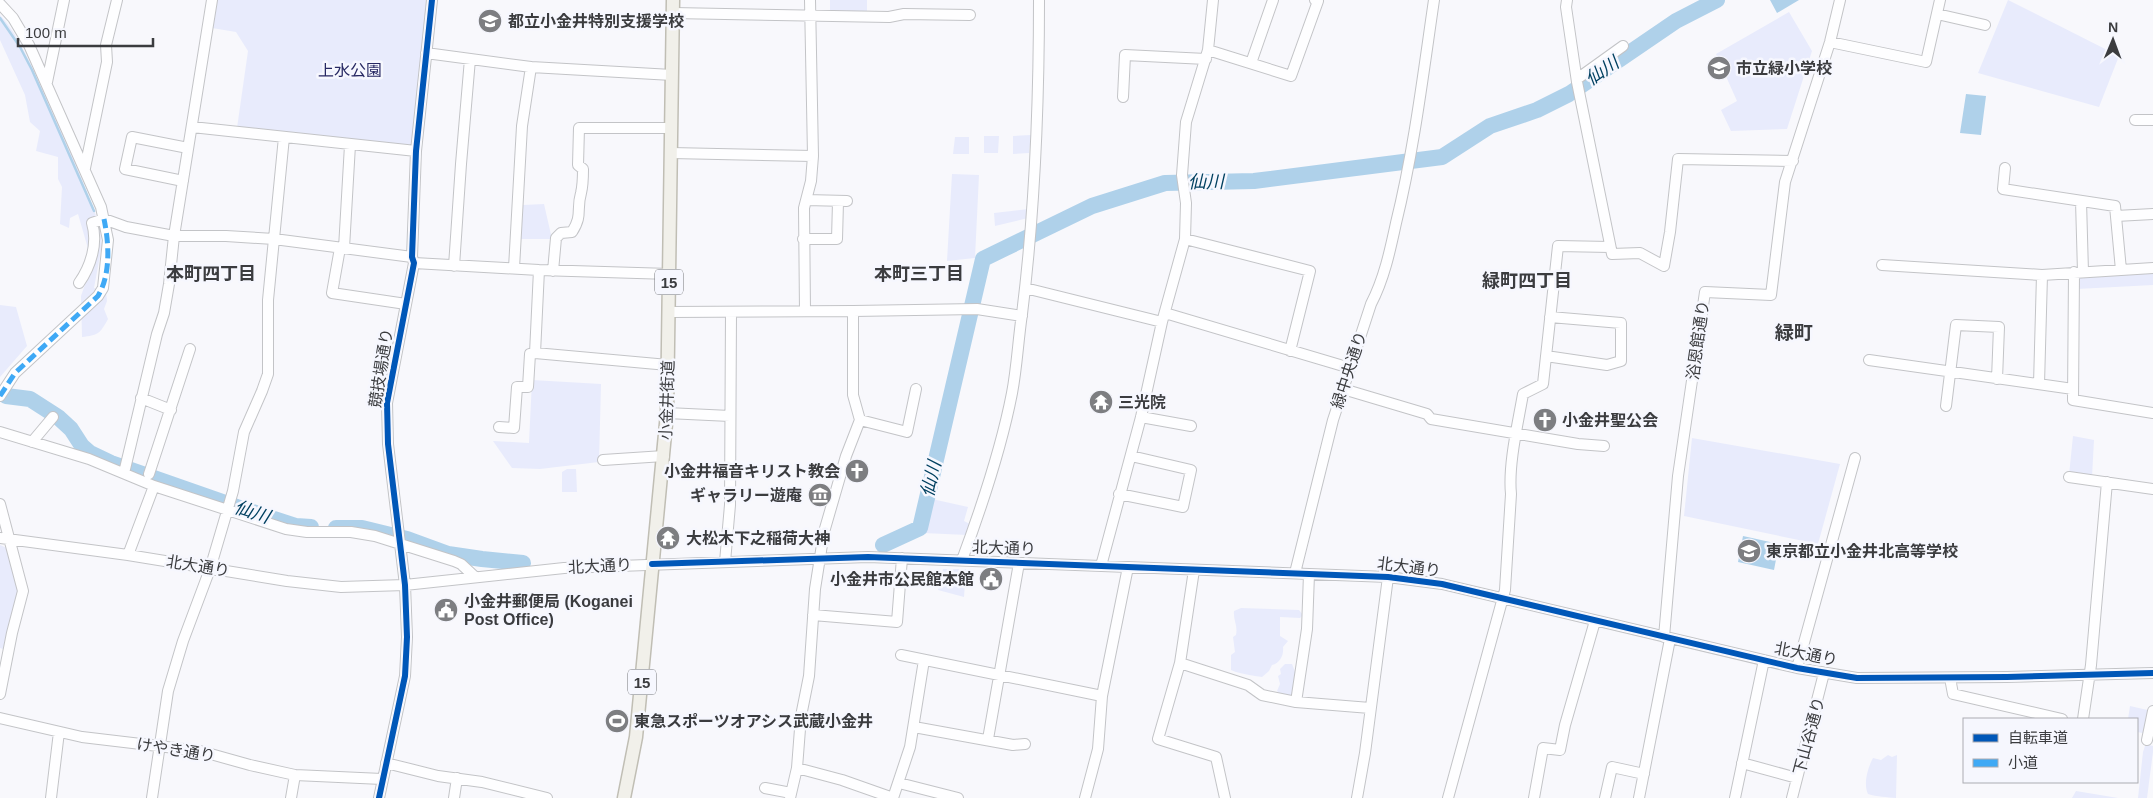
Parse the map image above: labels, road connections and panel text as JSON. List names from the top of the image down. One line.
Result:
{"streets":{"main road":["15","小金井街道"],"street":["浴恩館通り","競技場通り","緑中央通り","北大通り","下山谷通り","けやき通り"]},"crossings":[["浴恩館通り","北大通り"],["競技場通り","北大通り"],["競技場通り","けやき通り"],["緑中央通り","北大通り"],["小金井街道","北大通り"],["北大通り","下山谷通り"]],"districts":["本町四丁目","本町三丁目","緑町四丁目","緑町"],"water":["仙川"],"parks":["上水公園"],"places":{"school or university":["都立小金井特別支援学校","市立緑小学校","東京都立小金井北高等学校"],"temple":["三光院","大松木下之稲荷大神"],"church":["小金井聖公会","小金井福音キリスト教会"],"museum":["ギャラリー遊庵"],"public building":["小金井市公民館本館","小金井郵便局 (Koganei Post Office)"],"sports":["東急スポーツオアシス武蔵小金井"]},"legend":["自転車道","小道"],"scale_bar":"100 m","north":"top"}
